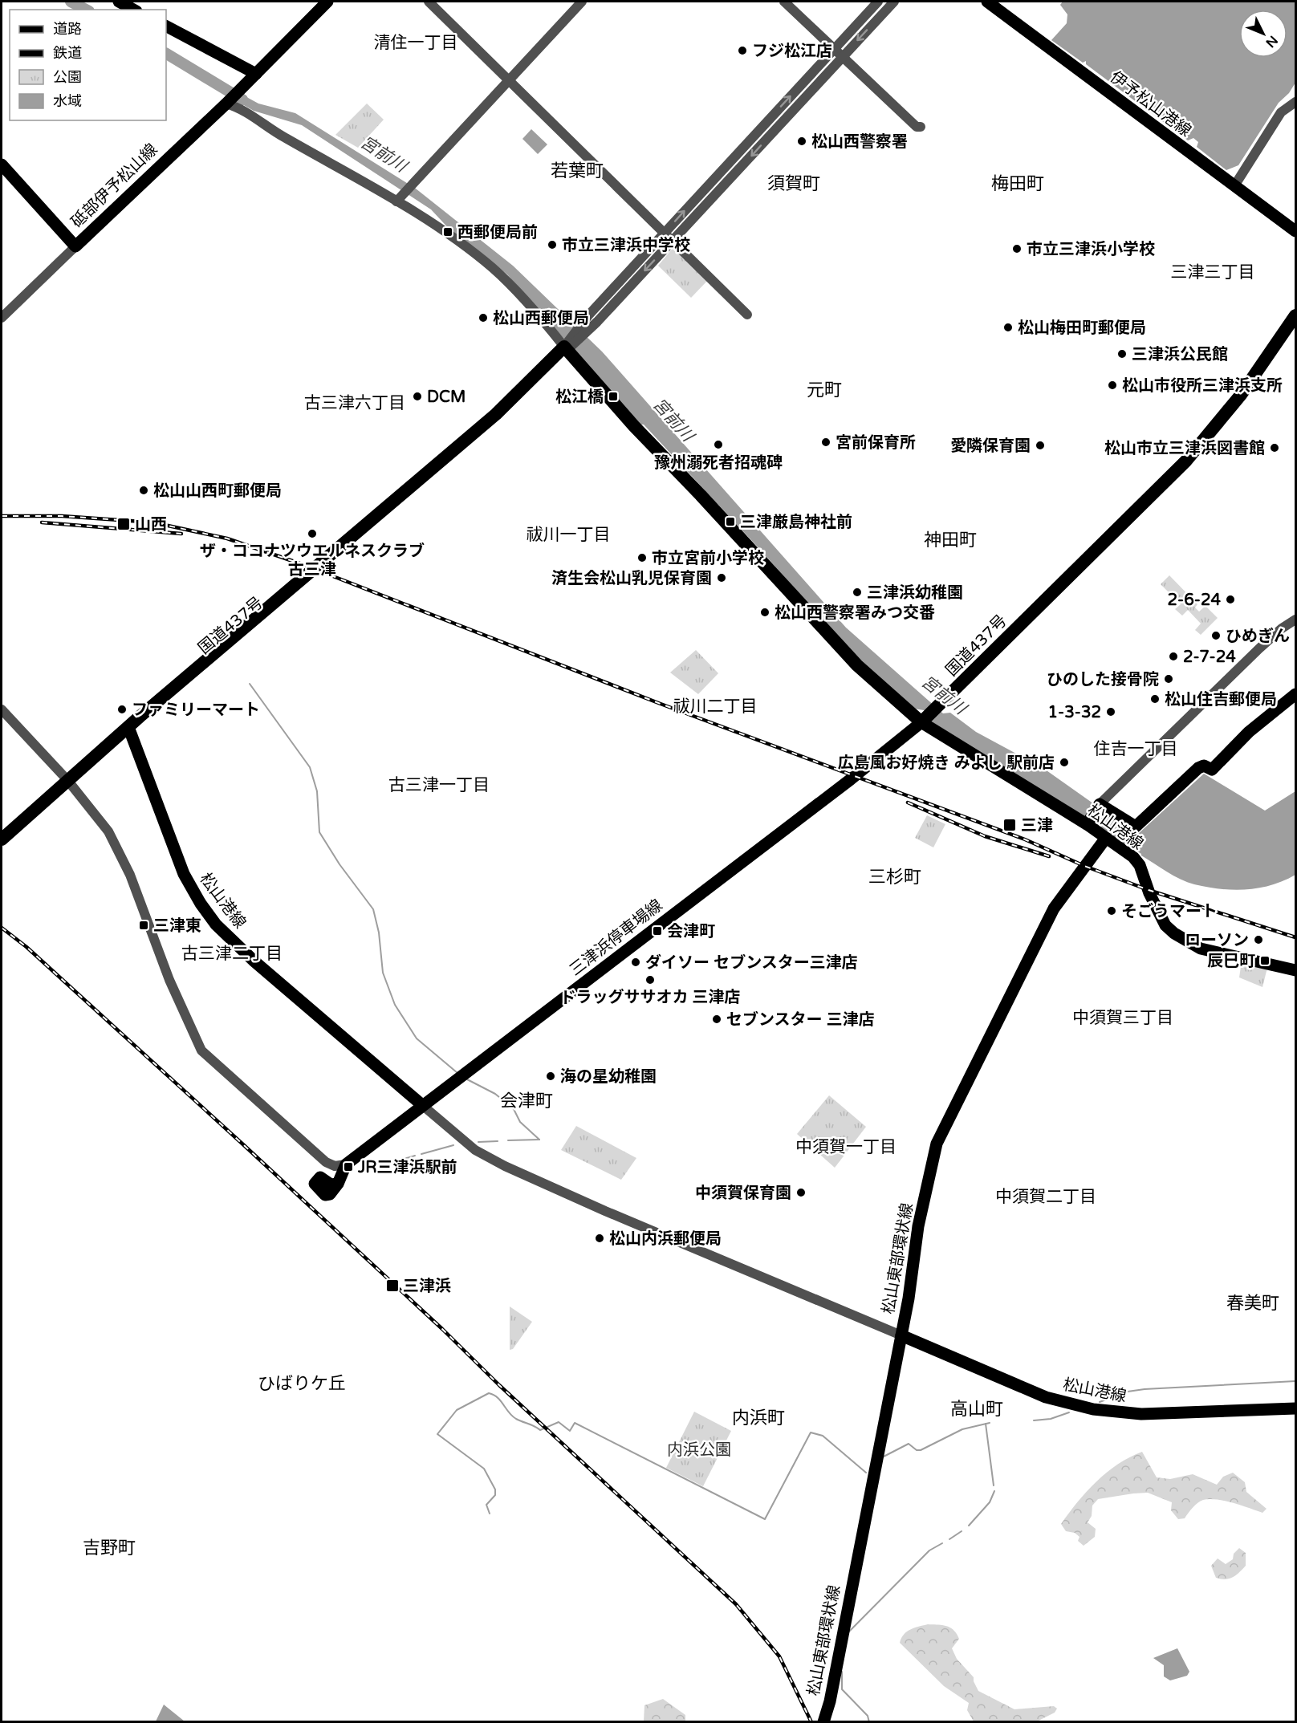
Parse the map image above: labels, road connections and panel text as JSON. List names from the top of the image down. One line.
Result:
{"streets":{"highway":["国道437号"],"main road":["伊予松山港線","砥部伊予松山線","松山港線","三津浜停車場線","松山東部環状線"]},"crossings":[["国道437号","松山港線"],["国道437号","三津浜停車場線"],["松山港線","三津浜停車場線"],["松山港線","松山東部環状線"]],"districts":["清住一丁目","若葉町","須賀町","梅田町","三津三丁目","元町","古三津六丁目","祓川一丁目","神田町","祓川二丁目","住吉一丁目","古三津一丁目","三杉町","古三津二丁目","中須賀三丁目","会津町","中須賀一丁目","中須賀二丁目","春美町","ひばりケ丘","高山町","内浜町","吉野町"],"water":["宮前川"],"parks":["内浜公園"],"places":{"other":["フジ松江店","松山西警察署","市立三津浜中学校","市立三津浜小学校","松山西郵便局","松山梅田町郵便局","三津浜公民館","松山市役所三津浜支所","DCM","宮前保育所","豫州溺死者招魂碑","愛隣保育園","松山市立三津浜図書館","松山山西町郵便局","ザ・ココナツウエルネスクラブ 古三津","市立宮前小学校","済生会松山乳児保育園","三津浜幼稚園","2-6-24","松山西警察署みつ交番","ひめぎん","2-7-24","ひのした接骨院","松山住吉郵便局","ファミリーマート","1-3-32","広島風お好焼き みよし 駅前店","そごうマート","ローソン","ダイソー セブンスター三津店","ドラッグササオカ 三津店","セブンスター 三津店","海の星幼稚園","中須賀保育園","松山内浜郵便局"],"transit":["西郵便局前","松江橋","三津厳島神社前","山西","三津","三津東","会津町","辰巳町","JR三津浜駅前","三津浜"]},"legend":["道路","鉄道","公園","水域"],"north":"bottom right"}
